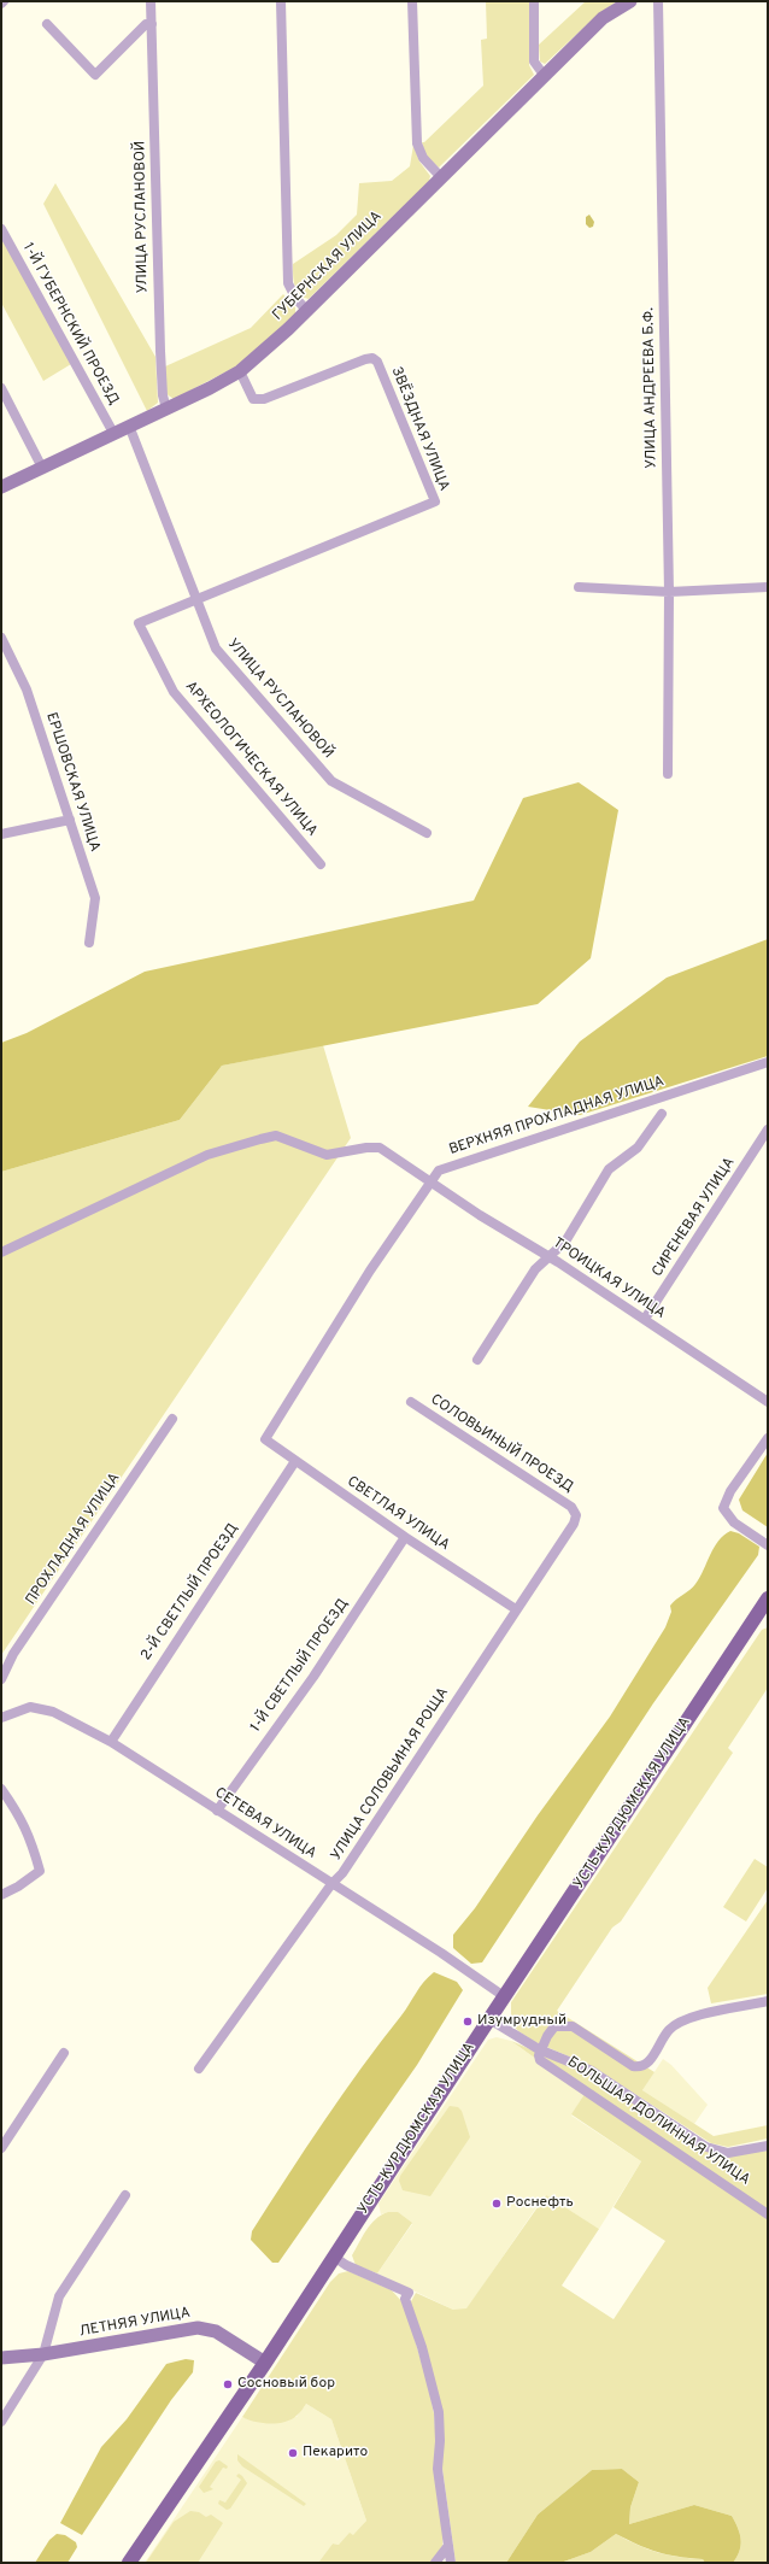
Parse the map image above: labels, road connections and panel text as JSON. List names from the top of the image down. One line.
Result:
{"streets":{"main road":["УСТЬ-КУРДЮМСКАЯ УЛИЦА"],"street":["УЛИЦА РУСЛАНОВОЙ","ГУБЕРНСКАЯ УЛИЦА","1-Й ГУБЕРНСКИЙ ПРОЕЗД","УЛИЦА АНДРЕЕВА Б.Ф.","ЗВЁЗДНАЯ УЛИЦА","АРХЕОЛОГИЧЕСКАЯ УЛИЦА","ЕРШОВСКАЯ УЛИЦА","ВЕРХНЯЯ ПРОХЛАДНАЯ УЛИЦА","СИРЕНЕВАЯ УЛИЦА","ТРОИЦКАЯ УЛИЦА","СОЛОВЬИНЫЙ ПРОЕЗД","СВЕТЛАЯ УЛИЦА","ПРОХЛАДНАЯ УЛИЦА","2-Й СВЕТЛЫЙ ПРОЕЗД","1-Й СВЕТЛЫЙ ПРОЕЗД","УЛИЦА СОЛОВЬИНАЯ РОЩА","СЕТЕВАЯ УЛИЦА","БОЛЬШАЯ ДОЛИННАЯ УЛИЦА","ЛЕТНЯЯ УЛИЦА"]},"crossings":[["УЛИЦА РУСЛАНОВОЙ","ГУБЕРНСКАЯ УЛИЦА"],["УЛИЦА РУСЛАНОВОЙ","ЗВЁЗДНАЯ УЛИЦА"],["УЛИЦА РУСЛАНОВОЙ","АРХЕОЛОГИЧЕСКАЯ УЛИЦА"],["ГУБЕРНСКАЯ УЛИЦА","1-Й ГУБЕРНСКИЙ ПРОЕЗД"],["ГУБЕРНСКАЯ УЛИЦА","ЗВЁЗДНАЯ УЛИЦА"],["ЗВЁЗДНАЯ УЛИЦА","АРХЕОЛОГИЧЕСКАЯ УЛИЦА"],["ВЕРХНЯЯ ПРОХЛАДНАЯ УЛИЦА","ТРОИЦКАЯ УЛИЦА"],["ВЕРХНЯЯ ПРОХЛАДНАЯ УЛИЦА","СВЕТЛАЯ УЛИЦА"],["СИРЕНЕВАЯ УЛИЦА","ТРОИЦКАЯ УЛИЦА"],["СОЛОВЬИНЫЙ ПРОЕЗД","СВЕТЛАЯ УЛИЦА"],["СОЛОВЬИНЫЙ ПРОЕЗД","УЛИЦА СОЛОВЬИНАЯ РОЩА"],["СВЕТЛАЯ УЛИЦА","2-Й СВЕТЛЫЙ ПРОЕЗД"],["СВЕТЛАЯ УЛИЦА","1-Й СВЕТЛЫЙ ПРОЕЗД"],["СВЕТЛАЯ УЛИЦА","УЛИЦА СОЛОВЬИНАЯ РОЩА"],["2-Й СВЕТЛЫЙ ПРОЕЗД","СЕТЕВАЯ УЛИЦА"],["1-Й СВЕТЛЫЙ ПРОЕЗД","СЕТЕВАЯ УЛИЦА"],["УЛИЦА СОЛОВЬИНАЯ РОЩА","СЕТЕВАЯ УЛИЦА"],["УСТЬ-КУРДЮМСКАЯ УЛИЦА","СЕТЕВАЯ УЛИЦА"],["УСТЬ-КУРДЮМСКАЯ УЛИЦА","БОЛЬШАЯ ДОЛИННАЯ УЛИЦА"],["УСТЬ-КУРДЮМСКАЯ УЛИЦА","ЛЕТНЯЯ УЛИЦА"]],"places":["Изумрудный","Роснефть","Сосновый бор","Пекарито"]}
